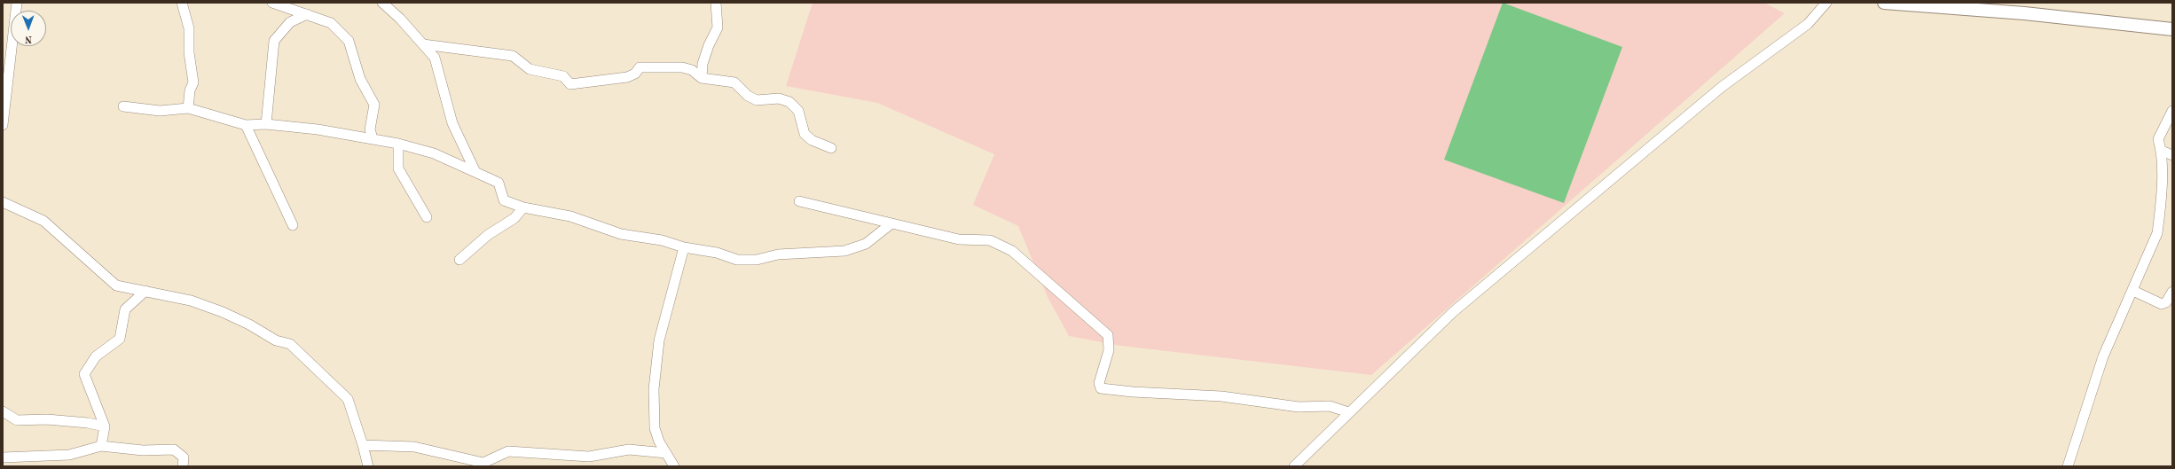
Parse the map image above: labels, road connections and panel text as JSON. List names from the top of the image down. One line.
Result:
{"north":"bottom"}
